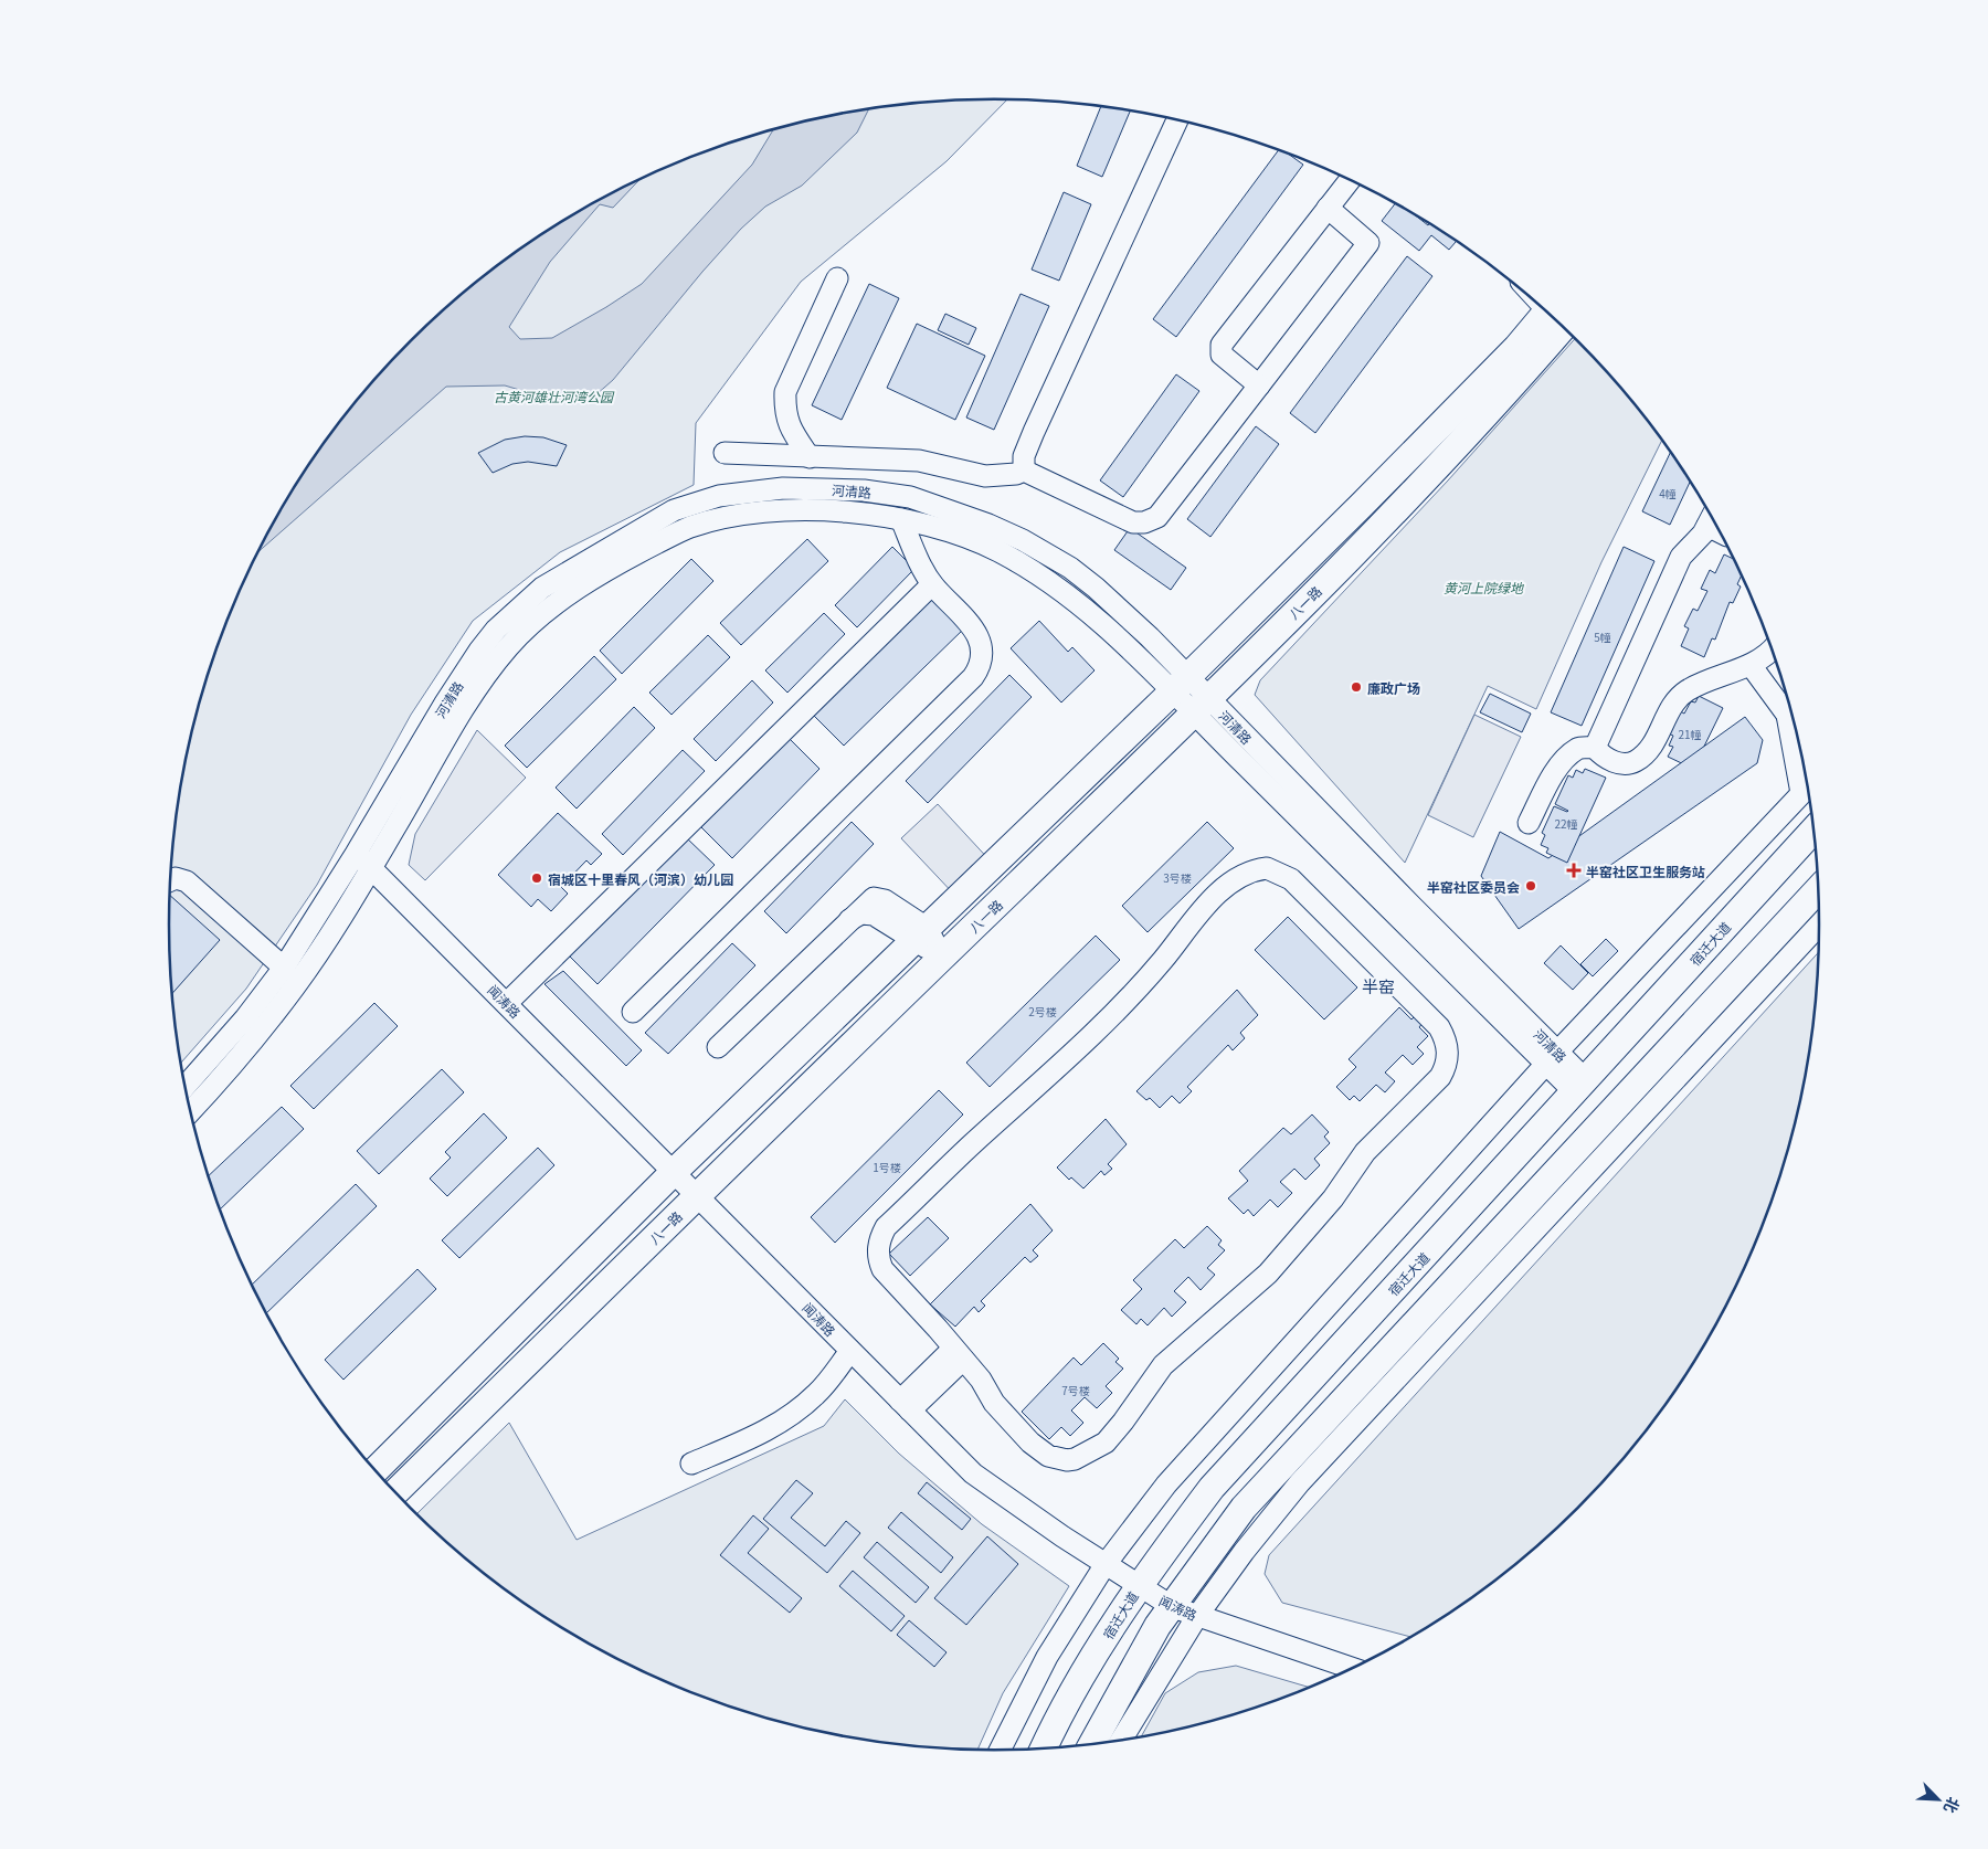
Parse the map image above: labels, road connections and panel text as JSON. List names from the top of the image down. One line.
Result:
{"streets":{"main road":["八一路","宿迁大道"],"street":["河清路","闻涛路"]},"crossings":[["河清路","八一路"],["河清路","宿迁大道"],["河清路","闻涛路"],["八一路","闻涛路"],["宿迁大道","闻涛路"]],"districts":["半窑"],"parks":["古黄河雄壮河湾公园","黄河上院绿地"],"places":{"other":["廉政广场","宿城区十里春风（河滨）幼儿园","半窑社区委员会"],"health":["半窑社区卫生服务站"]},"house_numbers":["4幢","5幢","21幢","22幢","3号楼","2号楼","1号楼","7号楼"],"north":"bottom right"}
